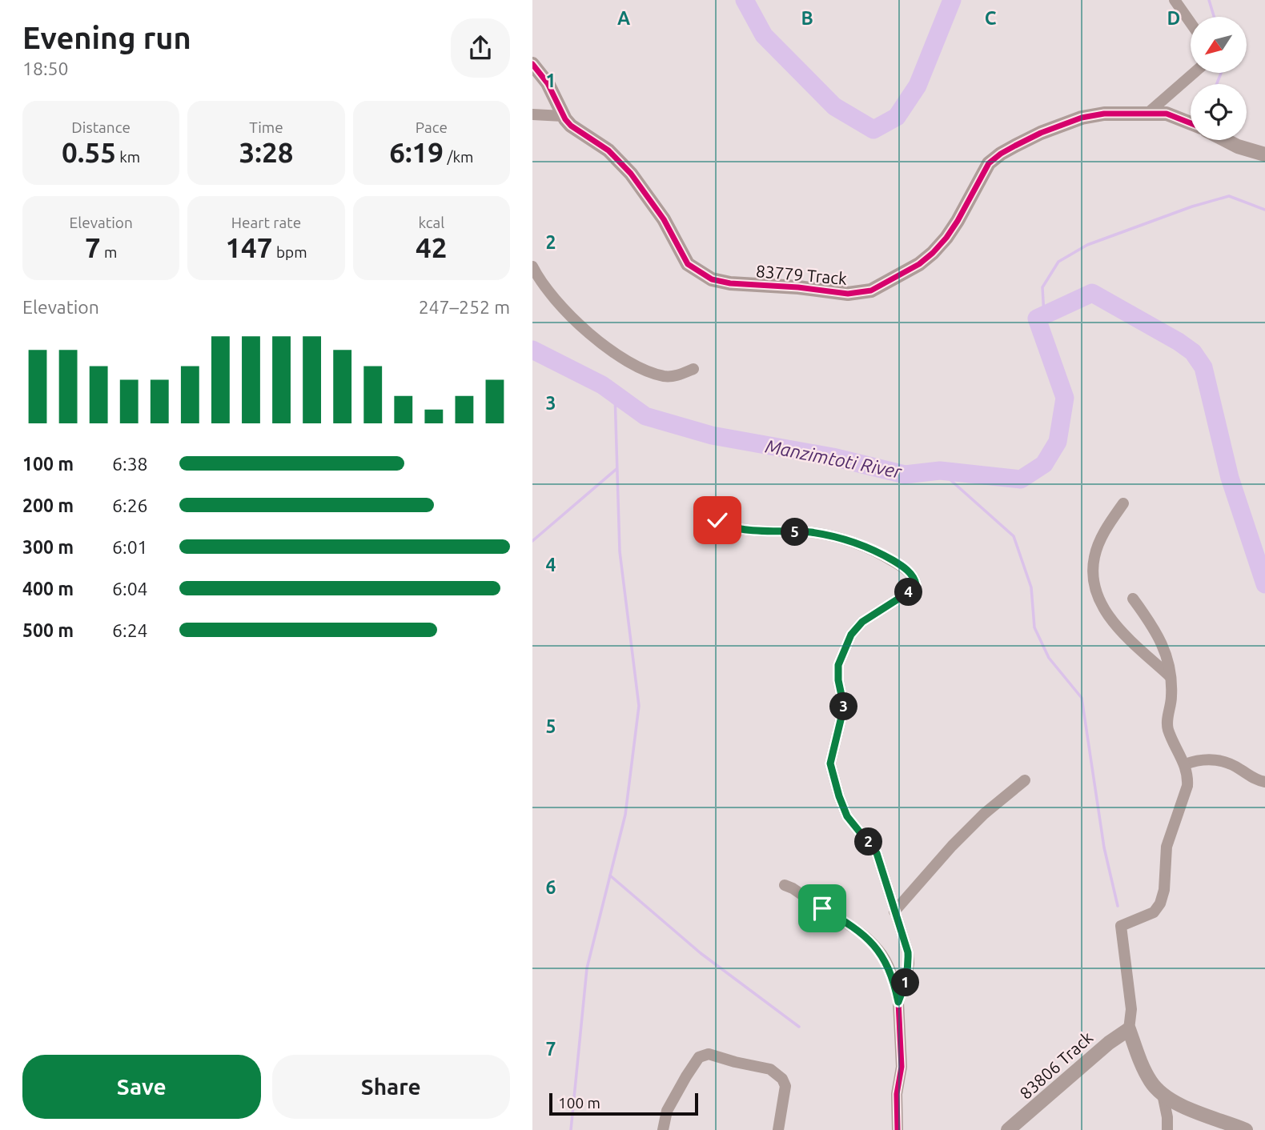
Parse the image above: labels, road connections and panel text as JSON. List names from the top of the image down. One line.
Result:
{"streets":{"street":["83779 Track","83806 Track"]},"water":["Manzimtoti River"],"scale_bar":"100 m","north":"bottom left","page":{"heading":["Evening run","18:50"],"stats":[["Distance","0.55 km"],["Time","3:28"],["Pace","6:19 /km"],["Elevation","7 m"],["Heart rate","147 bpm"],["kcal","42"]],"chart":["Elevation","247–252 m"],"list":[{"name":"100 m","note":"6:38"},{"name":"200 m","note":"6:26"},{"name":"300 m","note":"6:01"},{"name":"400 m","note":"6:04"},{"name":"500 m","note":"6:24"}],"pins":["5","4","3","2","1"],"buttons":["Save","Share"],"scale":"100 m"},"grid":{"columns":["A","B","C","D"],"rows":["1","2","3","4","5","6","7"]}}
